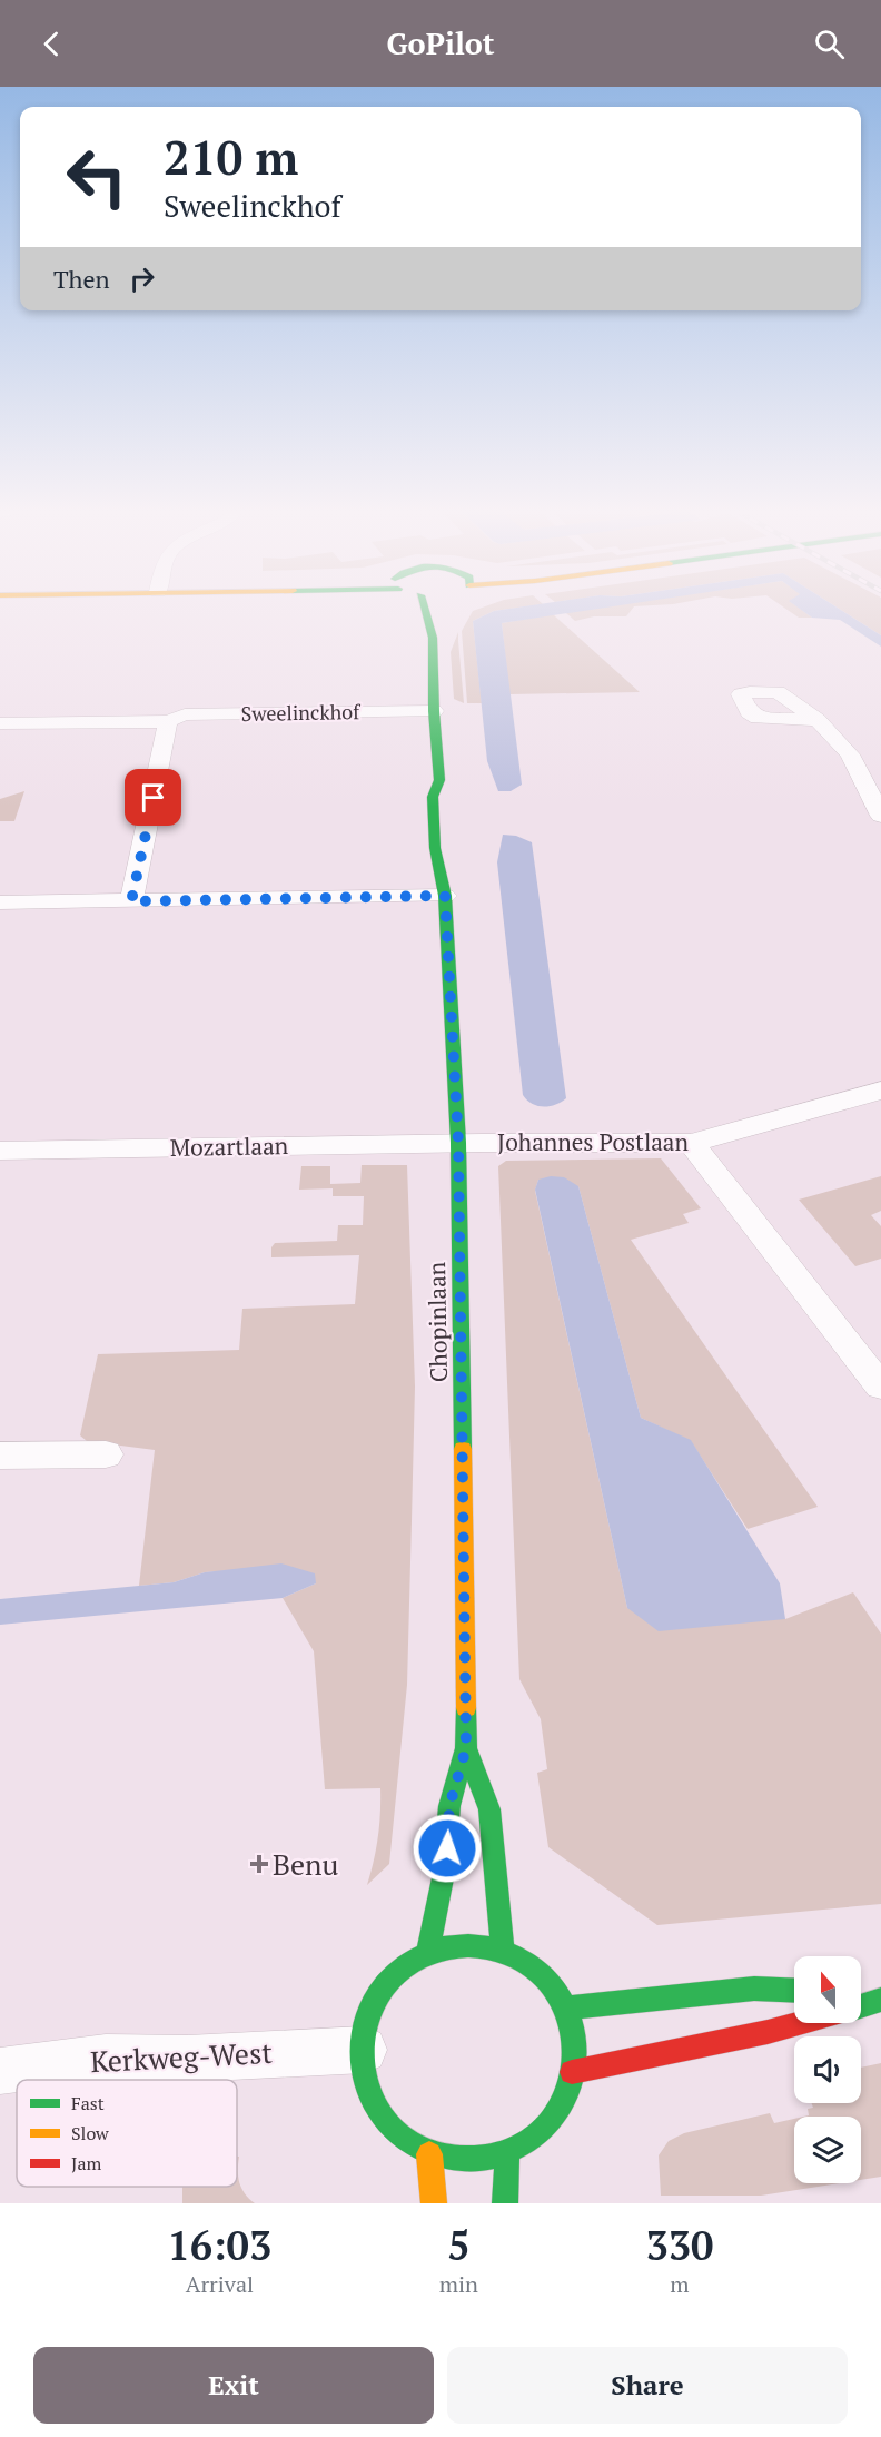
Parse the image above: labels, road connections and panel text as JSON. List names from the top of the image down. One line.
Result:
{"streets":{"main road":["Chopinlaan"],"street":["Sweelinckhof","Johannes Postlaan","Mozartlaan","Kerkweg-West"]},"crossings":[["Sweelinckhof","Chopinlaan"],["Johannes Postlaan","Mozartlaan"],["Johannes Postlaan","Chopinlaan"],["Mozartlaan","Chopinlaan"],["Chopinlaan","Kerkweg-West"]],"places":{"health":["Benu"]},"legend":["Fast","Slow","Jam"],"north":"top","page":{"header":"GoPilot","turn":["210 m","Sweelinckhof"],"then":"Then","eta":["16:03","Arrival","5","min","330","m"],"buttons":["Exit","Share"]}}
